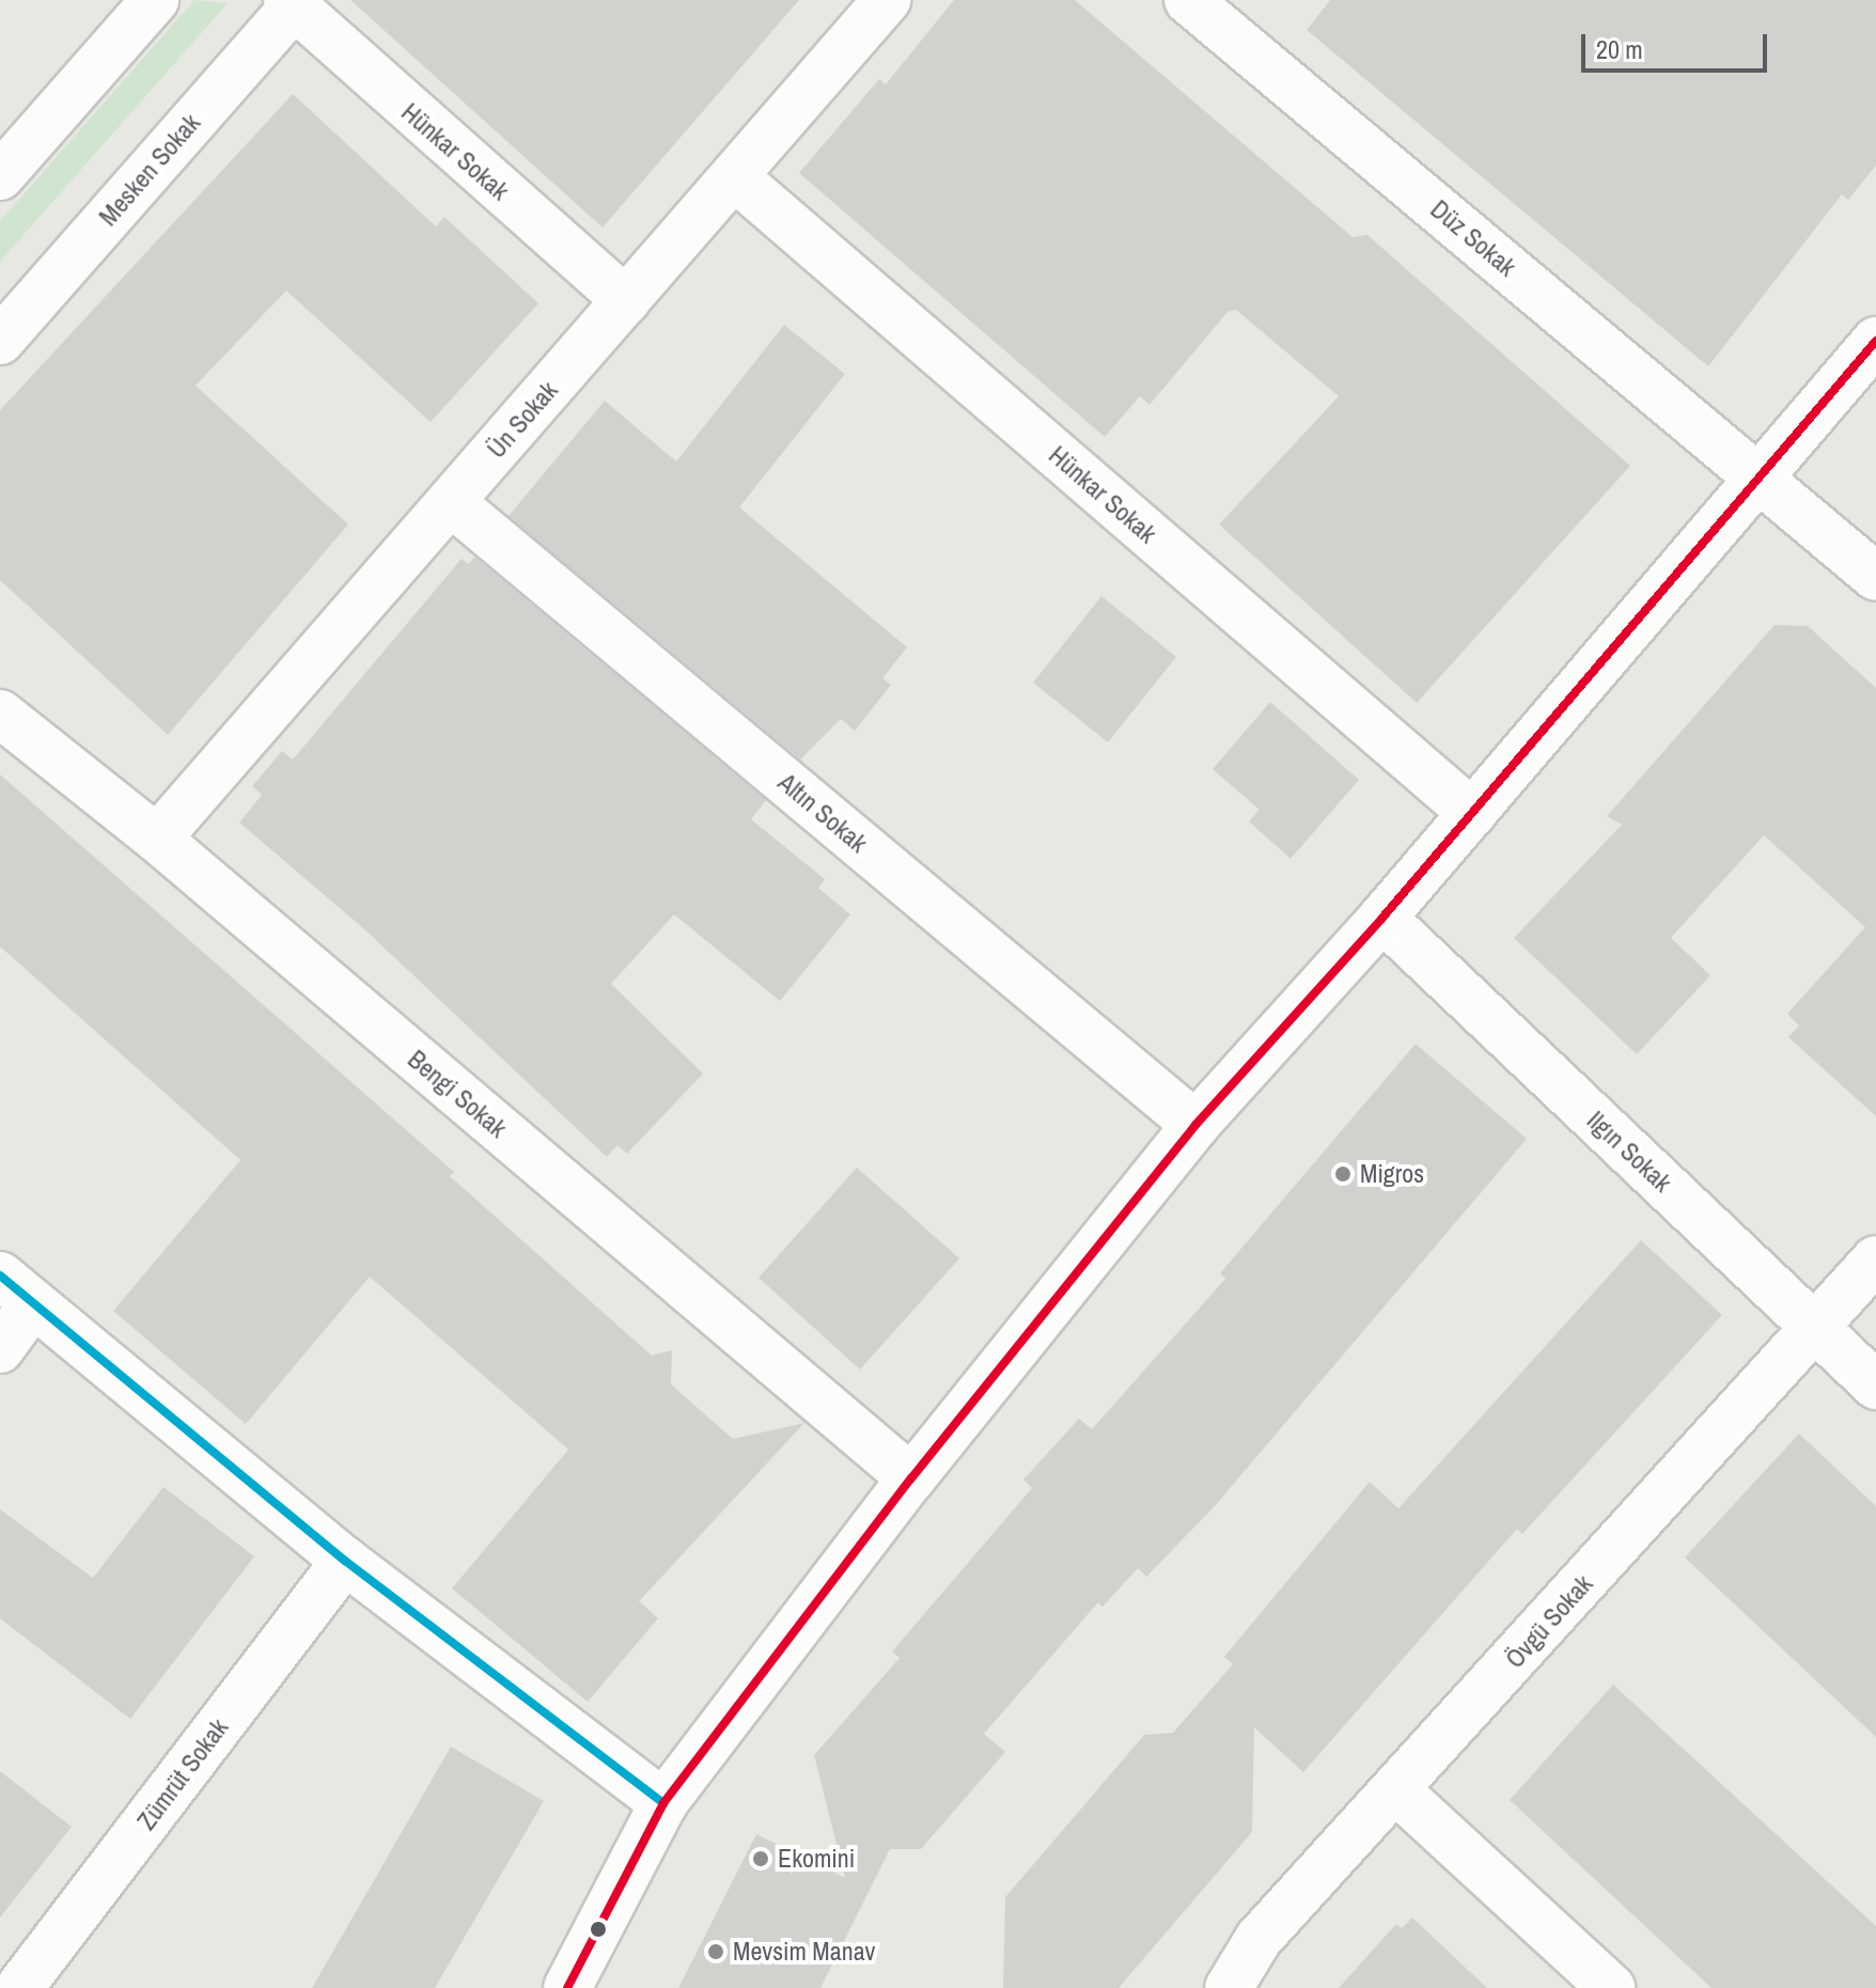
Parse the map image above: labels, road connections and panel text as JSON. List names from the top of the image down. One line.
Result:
{"streets":{"street":["Hünkar Sokak","Mesken Sokak","Düz Sokak","Ün Sokak","Altın Sokak","Bengi Sokak","Ilgın Sokak","Övgü Sokak","Zümrüt Sokak"]},"crossings":[["Hünkar Sokak","Mesken Sokak"],["Hünkar Sokak","Ün Sokak"],["Ün Sokak","Altın Sokak"],["Ün Sokak","Bengi Sokak"],["Ilgın Sokak","Övgü Sokak"]],"places":["Migros","Ekomini","Mevsim Manav"],"scale_bar":"20 m"}
